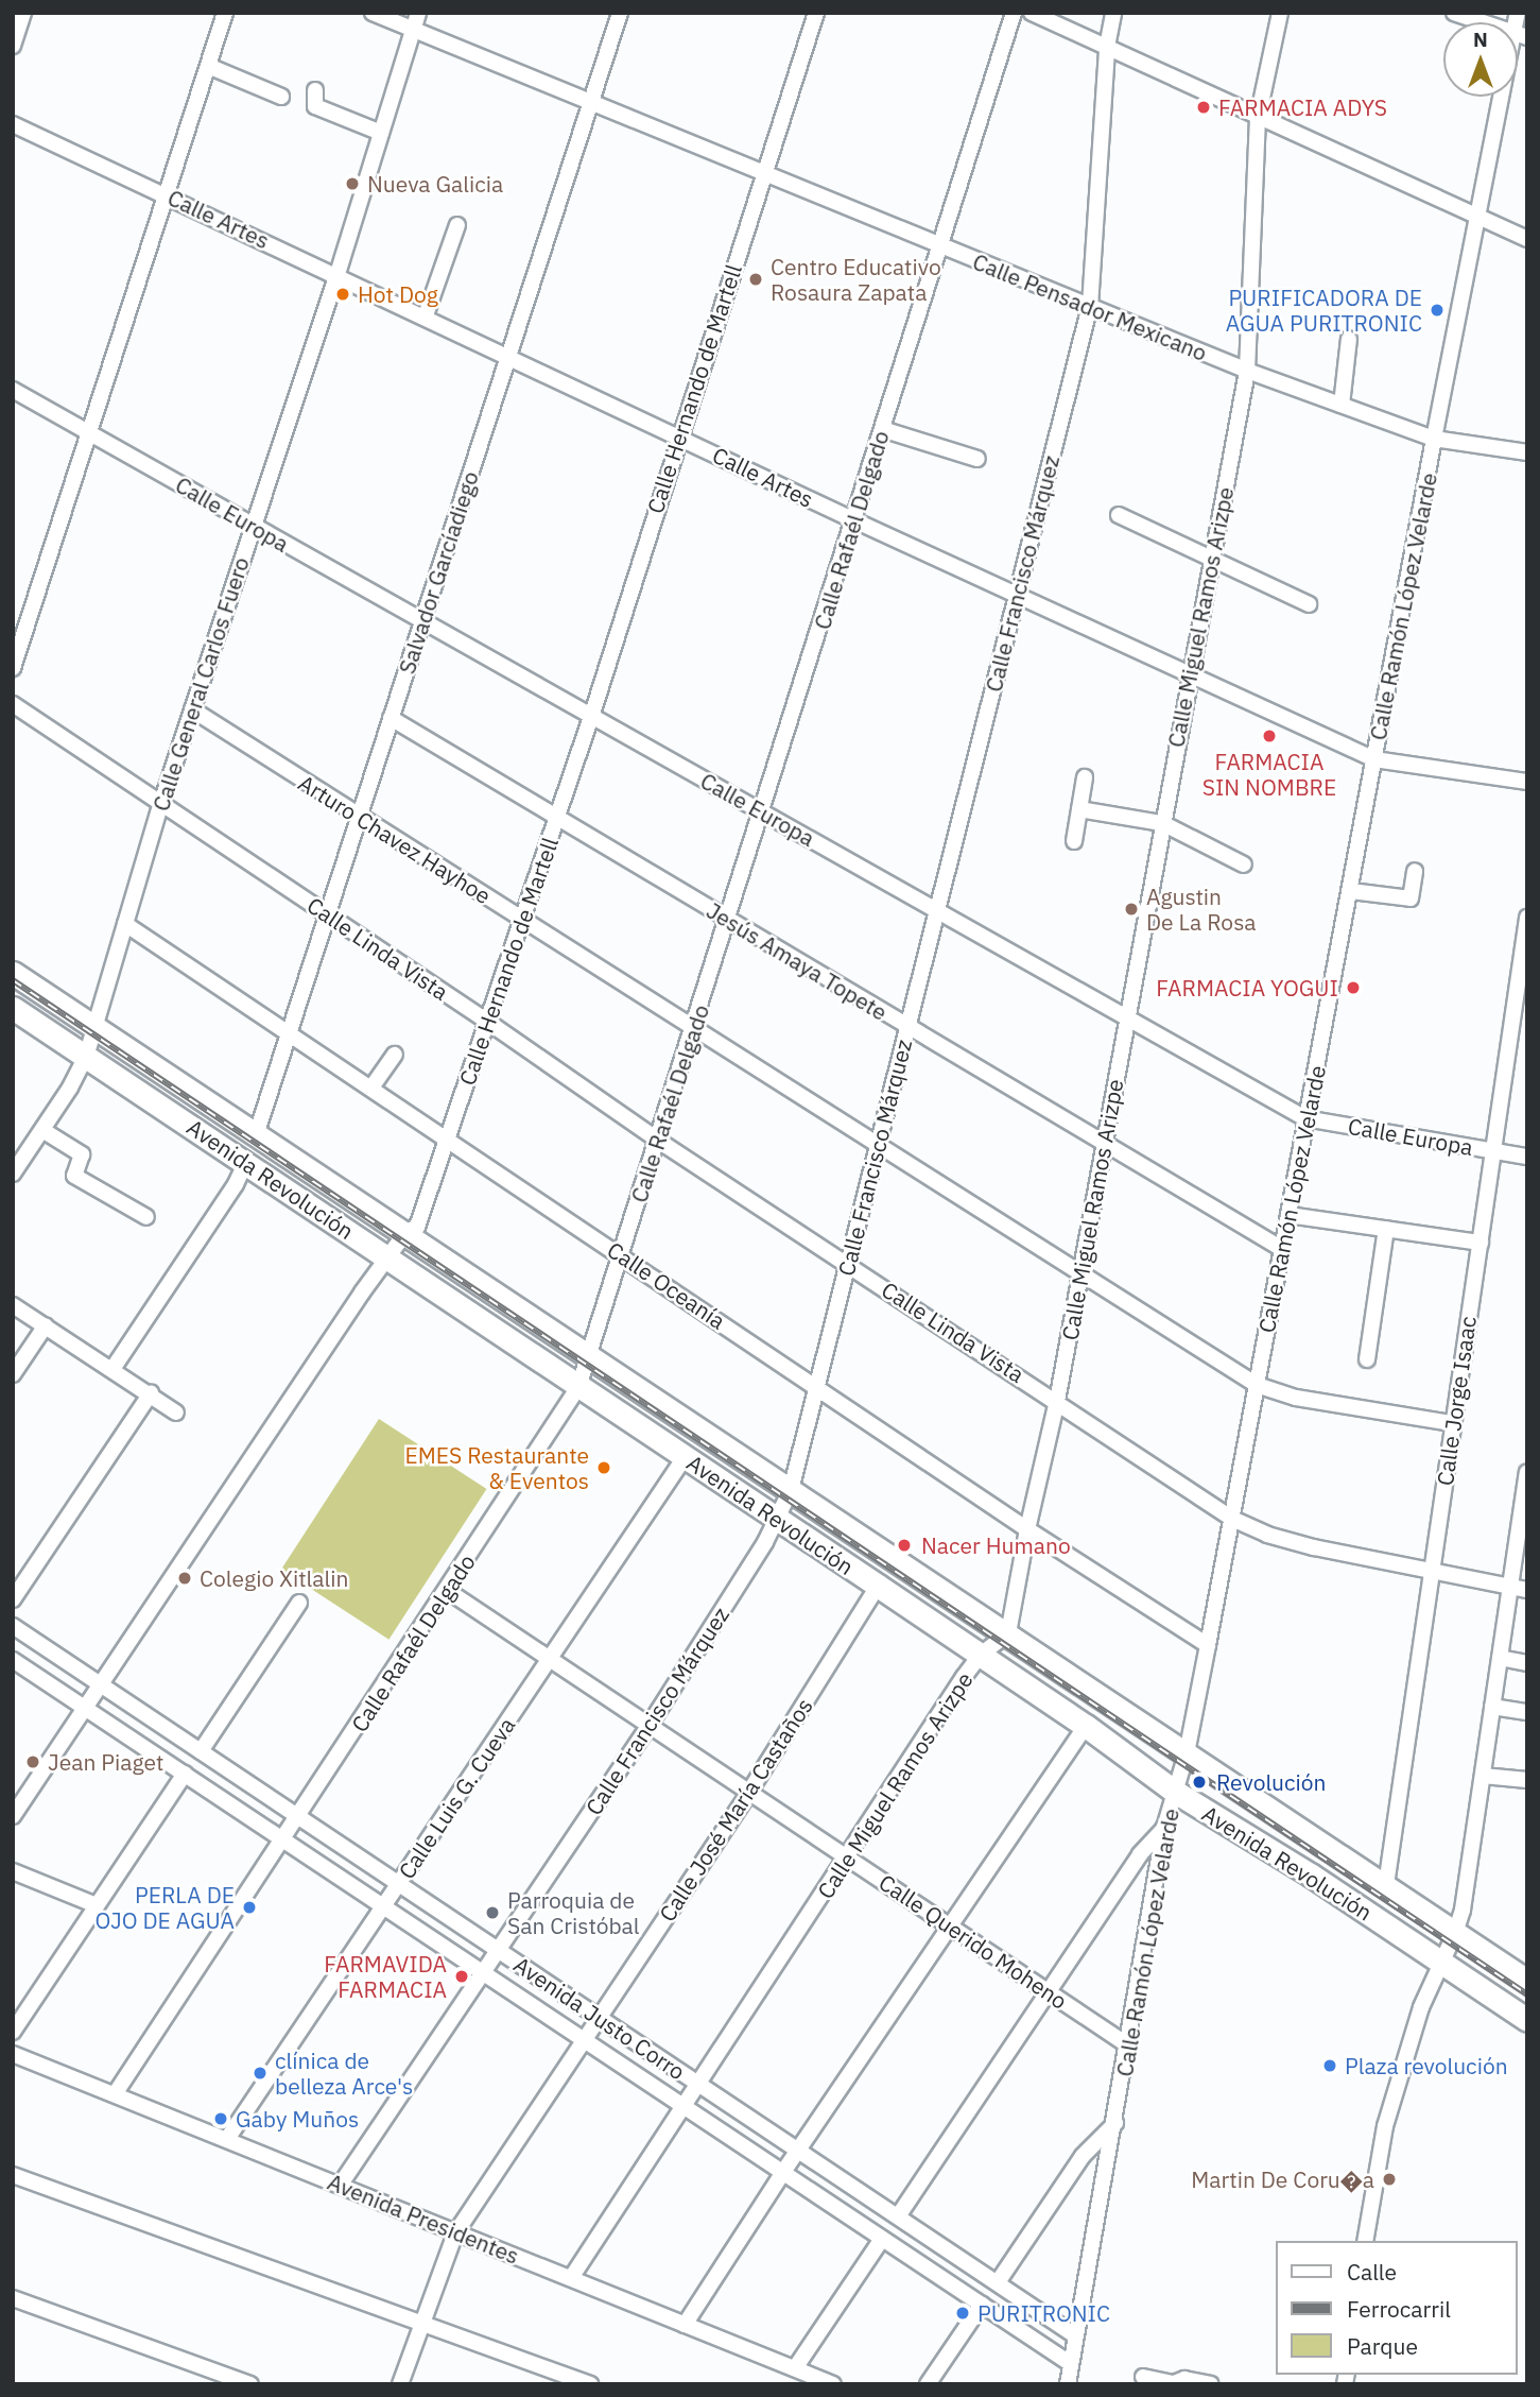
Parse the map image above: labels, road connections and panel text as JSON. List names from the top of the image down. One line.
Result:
{"streets":{"main road":["Avenida Revolución"],"street":["Calle Artes","Calle Pensador Mexicano","Calle Hernando de Martell","Calle Europa","Calle Rafaél Delgado","Salvador Garcíadiego","Calle Francisco Márquez","Calle Ramón López Velarde","Calle Miguel Ramos Arizpe","Calle General Carlos Fuero","Arturo Chavez Hayhoe","Calle Linda Vista","Jesús Amaya Topete","Calle Oceanía","Calle Jorge Isaac","Calle Luis G. Cueva","Calle José María Castaños","Calle Querido Moheno","Avenida Justo Corro","Avenida Presidentes"]},"crossings":[["Calle Artes","Calle Hernando de Martell"],["Calle Artes","Calle Rafaél Delgado"],["Calle Artes","Salvador Garcíadiego"],["Calle Artes","Calle Francisco Márquez"],["Calle Artes","Calle Ramón López Velarde"],["Calle Artes","Calle Miguel Ramos Arizpe"],["Calle Artes","Calle General Carlos Fuero"],["Calle Pensador Mexicano","Calle Hernando de Martell"],["Calle Pensador Mexicano","Calle Rafaél Delgado"],["Calle Pensador Mexicano","Salvador Garcíadiego"],["Calle Pensador Mexicano","Calle Francisco Márquez"],["Calle Pensador Mexicano","Calle Ramón López Velarde"],["Calle Pensador Mexicano","Calle Miguel Ramos Arizpe"],["Calle Pensador Mexicano","Calle General Carlos Fuero"],["Calle Hernando de Martell","Calle Europa"],["Calle Hernando de Martell","Arturo Chavez Hayhoe"],["Calle Hernando de Martell","Calle Linda Vista"],["Calle Hernando de Martell","Jesús Amaya Topete"],["Calle Hernando de Martell","Avenida Revolución"],["Calle Hernando de Martell","Calle Oceanía"],["Calle Hernando de Martell","Avenida Justo Corro"],["Calle Europa","Calle Rafaél Delgado"],["Calle Europa","Salvador Garcíadiego"],["Calle Europa","Calle Francisco Márquez"],["Calle Europa","Calle Ramón López Velarde"],["Calle Europa","Calle Miguel Ramos Arizpe"],["Calle Europa","Calle General Carlos Fuero"],["Calle Europa","Calle Jorge Isaac"],["Calle Rafaél Delgado","Arturo Chavez Hayhoe"],["Calle Rafaél Delgado","Calle Linda Vista"],["Calle Rafaél Delgado","Jesús Amaya Topete"],["Calle Rafaél Delgado","Avenida Revolución"],["Calle Rafaél Delgado","Calle Oceanía"],["Calle Rafaél Delgado","Calle Querido Moheno"],["Calle Rafaél Delgado","Avenida Justo Corro"],["Calle Rafaél Delgado","Avenida Presidentes"],["Salvador Garcíadiego","Arturo Chavez Hayhoe"],["Salvador Garcíadiego","Calle Linda Vista"],["Salvador Garcíadiego","Jesús Amaya Topete"],["Salvador Garcíadiego","Avenida Revolución"],["Salvador Garcíadiego","Calle Oceanía"],["Calle Francisco Márquez","Arturo Chavez Hayhoe"],["Calle Francisco Márquez","Calle Linda Vista"],["Calle Francisco Márquez","Jesús Amaya Topete"],["Calle Francisco Márquez","Avenida Revolución"],["Calle Francisco Márquez","Calle Oceanía"],["Calle Francisco Márquez","Calle Querido Moheno"],["Calle Francisco Márquez","Avenida Justo Corro"],["Calle Francisco Márquez","Avenida Presidentes"],["Calle Ramón López Velarde","Arturo Chavez Hayhoe"],["Calle Ramón López Velarde","Calle Linda Vista"],["Calle Ramón López Velarde","Jesús Amaya Topete"],["Calle Ramón López Velarde","Avenida Revolución"],["Calle Ramón López Velarde","Calle Oceanía"],["Calle Ramón López Velarde","Calle Querido Moheno"],["Calle Ramón López Velarde","Avenida Justo Corro"],["Calle Miguel Ramos Arizpe","Arturo Chavez Hayhoe"],["Calle Miguel Ramos Arizpe","Calle Linda Vista"],["Calle Miguel Ramos Arizpe","Jesús Amaya Topete"],["Calle Miguel Ramos Arizpe","Avenida Revolución"],["Calle Miguel Ramos Arizpe","Calle Oceanía"],["Calle Miguel Ramos Arizpe","Calle Querido Moheno"],["Calle Miguel Ramos Arizpe","Avenida Justo Corro"],["Calle Miguel Ramos Arizpe","Avenida Presidentes"],["Calle General Carlos Fuero","Arturo Chavez Hayhoe"],["Calle General Carlos Fuero","Calle Linda Vista"],["Calle General Carlos Fuero","Avenida Revolución"],["Calle General Carlos Fuero","Calle Oceanía"],["Arturo Chavez Hayhoe","Calle Jorge Isaac"],["Calle Linda Vista","Calle Jorge Isaac"],["Avenida Revolución","Calle Jorge Isaac"],["Avenida Revolución","Calle Luis G. Cueva"],["Avenida Revolución","Calle José María Castaños"],["Calle Luis G. Cueva","Calle Querido Moheno"],["Calle Luis G. Cueva","Avenida Justo Corro"],["Calle Luis G. Cueva","Avenida Presidentes"],["Calle José María Castaños","Calle Querido Moheno"],["Calle José María Castaños","Avenida Justo Corro"],["Calle José María Castaños","Avenida Presidentes"]],"places":["FARMACIA ADYS","Nueva Galicia","Centro Educativo Rosaura Zapata","Hot Dog","PURIFICADORA DE AGUA PURITRONIC","FARMACIA SIN NOMBRE","Agustin De La Rosa","FARMACIA YOGUI","EMES Restaurante & Eventos","Nacer Humano","Colegio Xitlalin","Jean Piaget","Revolución","PERLA DE OJO DE AGUA","Parroquia de San Cristóbal","FARMAVIDA FARMACIA","Plaza revolución","clínica de belleza Arce's","Gaby Muños","Martin De Coru�a","PURITRONIC"],"legend":["Calle","Ferrocarril","Parque"],"north":"top"}
